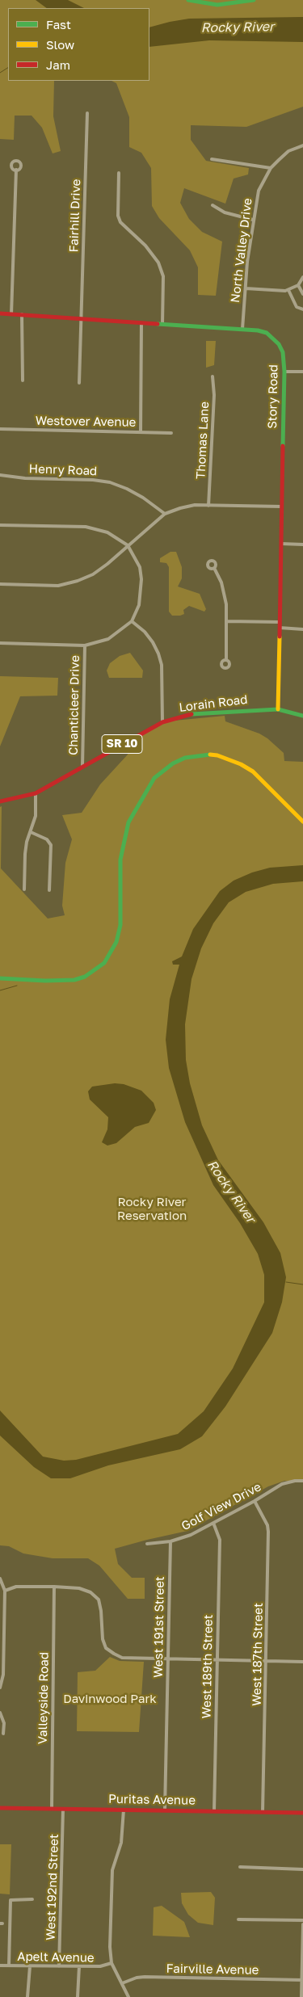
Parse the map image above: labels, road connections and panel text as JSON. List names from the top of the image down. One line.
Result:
{"streets":{"street":["Fairhill Drive","North Valley Drive","Story Road","Westover Avenue","Thomas Lane","Henry Road","Lorain Road","Chanticleer Drive","SR 10","Golf View Drive","West 191st Street","West 187th Street","West 189th Street","Valleyside Road","Puritas Avenue","West 192nd Street","Apelt Avenue","Fairville Avenue"]},"crossings":[["Fairhill Drive","Story Road"],["North Valley Drive","Story Road"],["Story Road","Lorain Road"],["Lorain Road","Chanticleer Drive"],["Golf View Drive","West 191st Street"],["Golf View Drive","West 187th Street"],["Golf View Drive","West 189th Street"],["West 191st Street","Puritas Avenue"],["West 187th Street","Puritas Avenue"],["West 189th Street","Puritas Avenue"],["Valleyside Road","Puritas Avenue"],["Puritas Avenue","West 192nd Street"],["West 192nd Street","Apelt Avenue"]],"water":["Rocky River"],"parks":["Rocky River Reservation","Davinwood Park"],"legend":["Fast","Slow","Jam"]}
